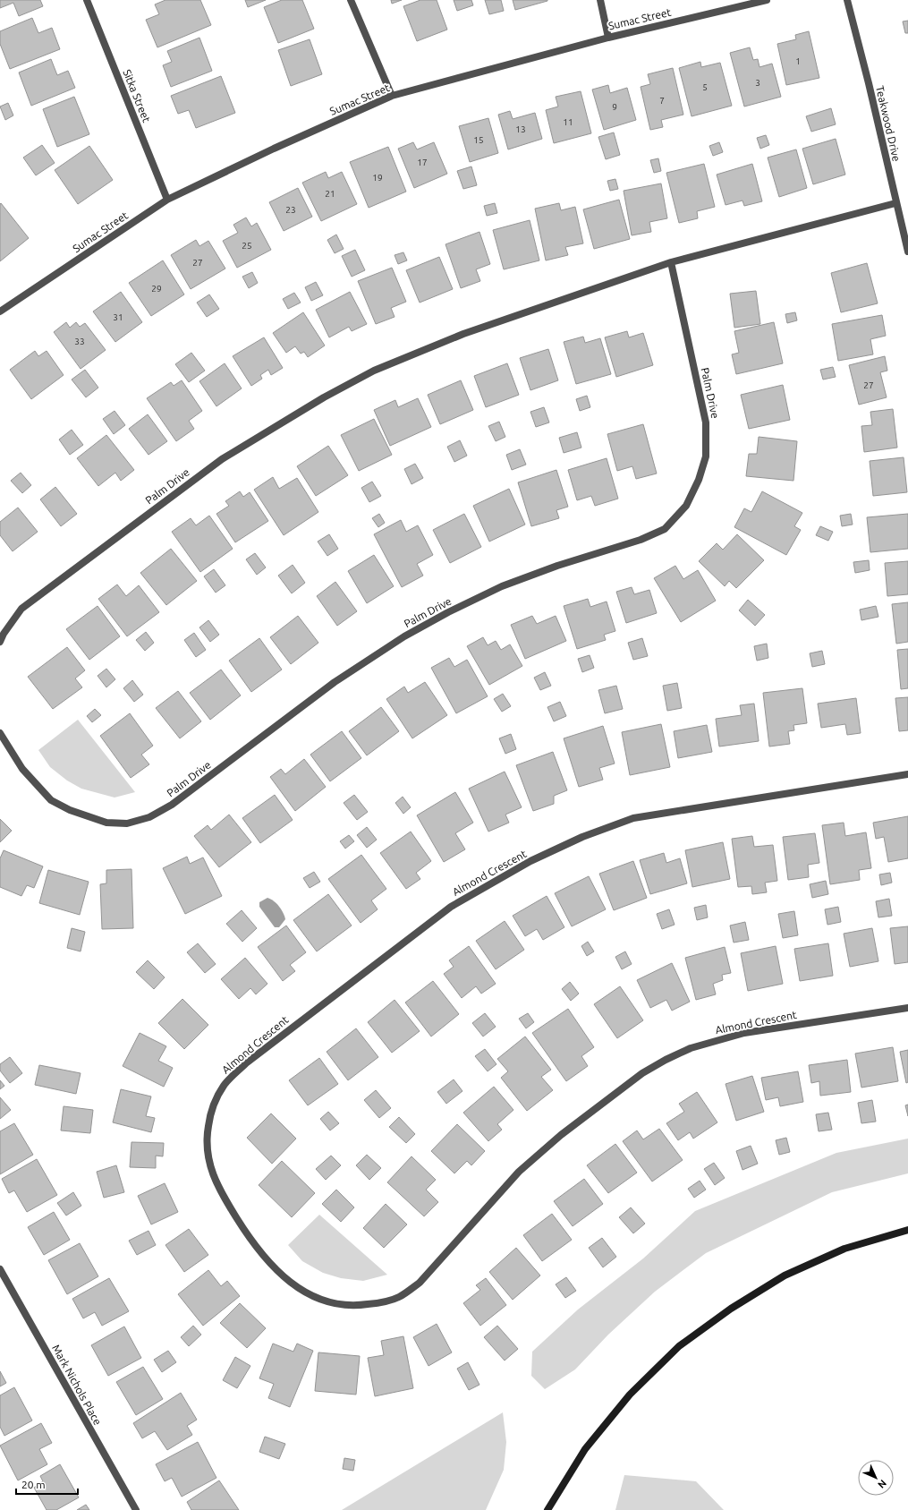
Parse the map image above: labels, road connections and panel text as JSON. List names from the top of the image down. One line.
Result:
{"streets":{"street":["Sumac Street","Sitka Street","Teakwood Drive","Palm Drive","Almond Crescent","Mark Nichols Place"]},"crossings":[["Sumac Street","Sitka Street"],["Teakwood Drive","Palm Drive"]],"house_numbers":["1","3","5","7","9","11","13","15","17","19","21","23","25","27","29","31","33","27"],"scale_bar":"20 m","north":"bottom right"}
